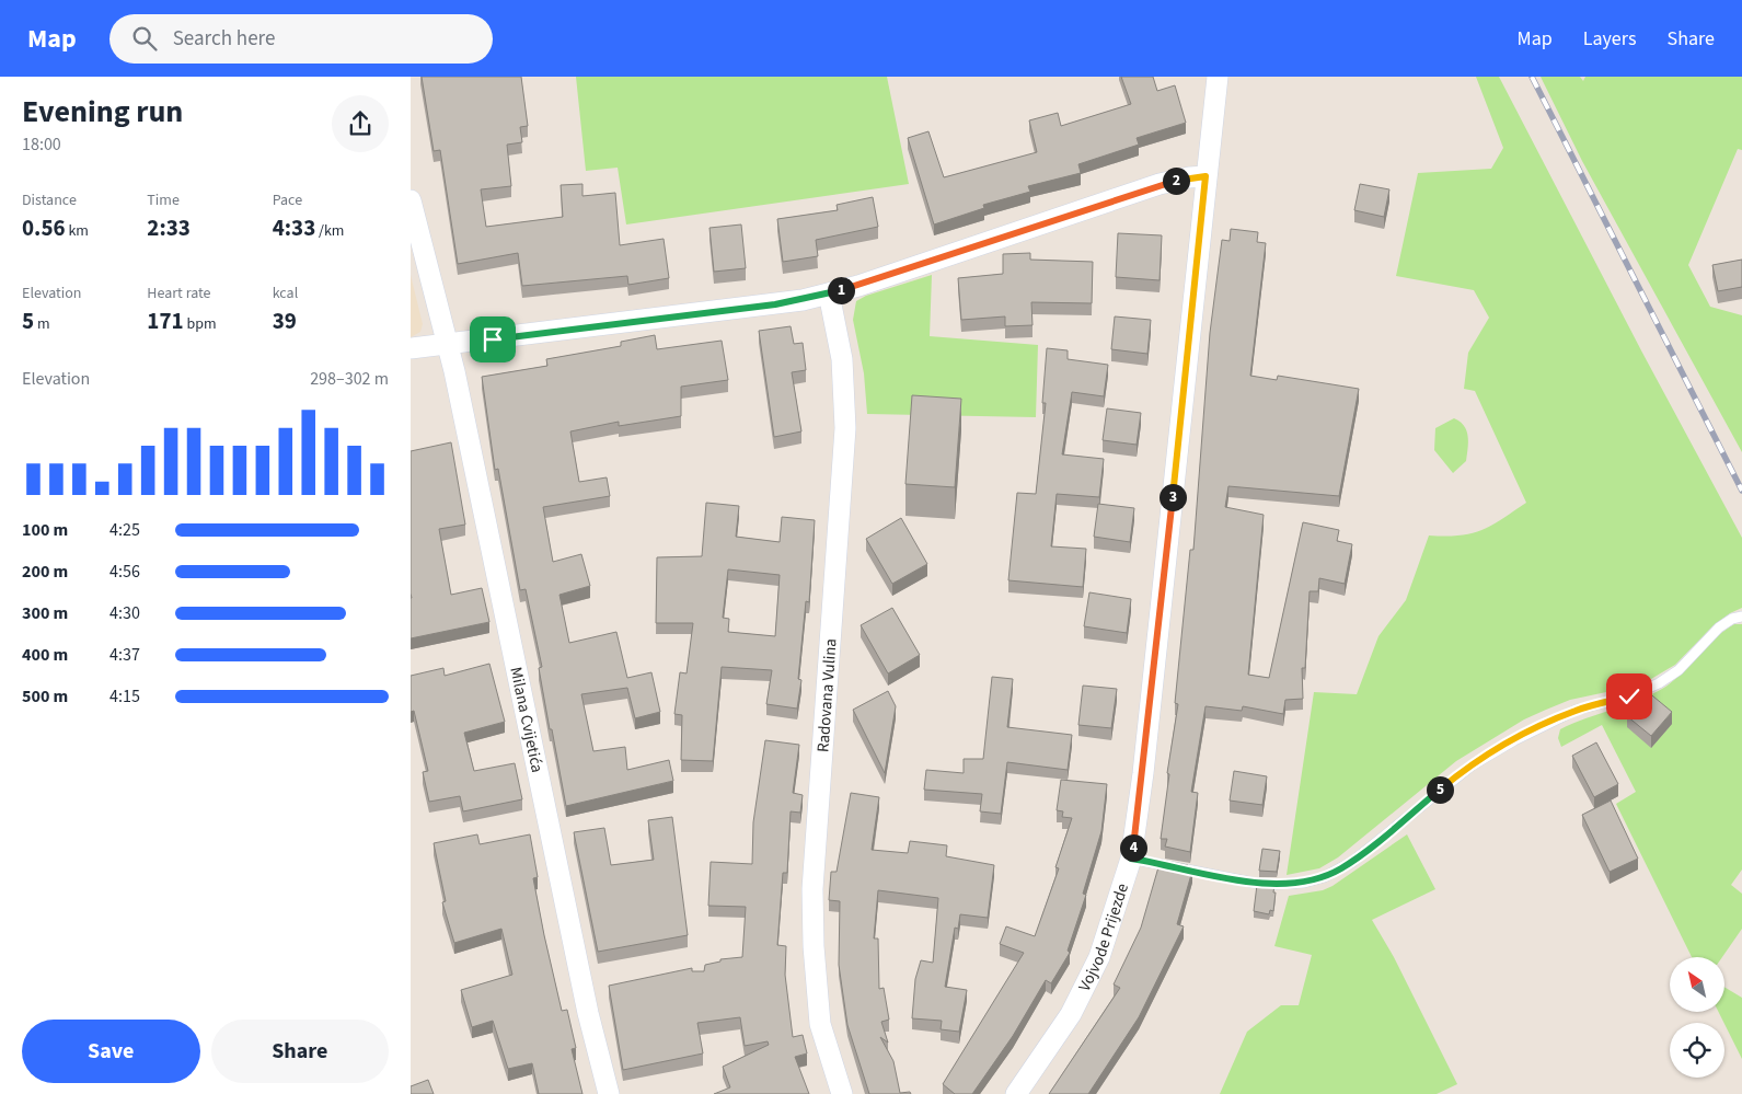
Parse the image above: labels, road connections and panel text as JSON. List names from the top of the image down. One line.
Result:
{"streets":{"street":["Radovana Vulina","Milana Cvijetića","Vojvode Prijezde"]},"north":"top left","page":{"header":"Map","search":"Search here","nav":["Map","Layers","Share"],"heading":["Evening run","18:00"],"pins":["2","1","3","5","4"],"stats":[["Distance","0.56 km"],["Time","2:33"],["Pace","4:33 /km"],["Elevation","5 m"],["Heart rate","171 bpm"],["kcal","39"]],"chart":["Elevation","298–302 m"],"list":[{"name":"100 m","note":"4:25"},{"name":"200 m","note":"4:56"},{"name":"300 m","note":"4:30"},{"name":"400 m","note":"4:37"},{"name":"500 m","note":"4:15"}],"buttons":["Save","Share"]}}
